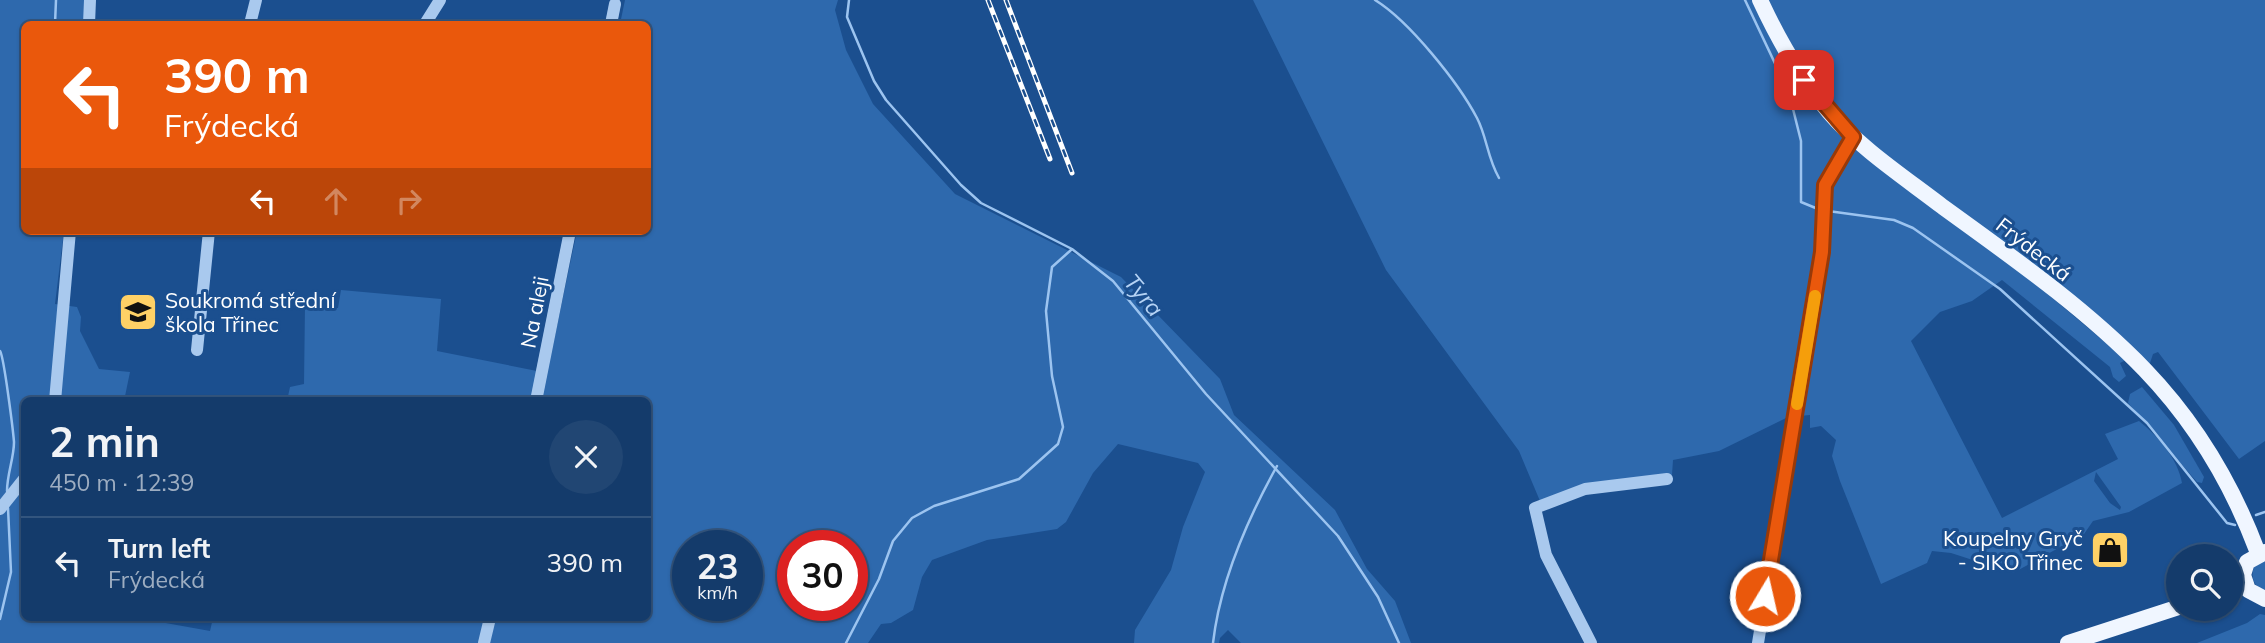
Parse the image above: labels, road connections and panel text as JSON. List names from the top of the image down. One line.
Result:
{"streets":{"main road":["Frýdecká"],"street":["Na aleji"]},"water":["Tyra"],"places":{"school or university":["Soukromá střední škola Třinec"],"shop":["Koupelny Gryč - SIKO Třinec"]},"page":{"turn":["390 m","Frýdecká"],"heading":["2 min","450 m · 12:39"],"list":[{"name":"Turn left","note":"Frýdecká","value":"390 m"}],"speed":"23 km/h","limit":"30"}}
